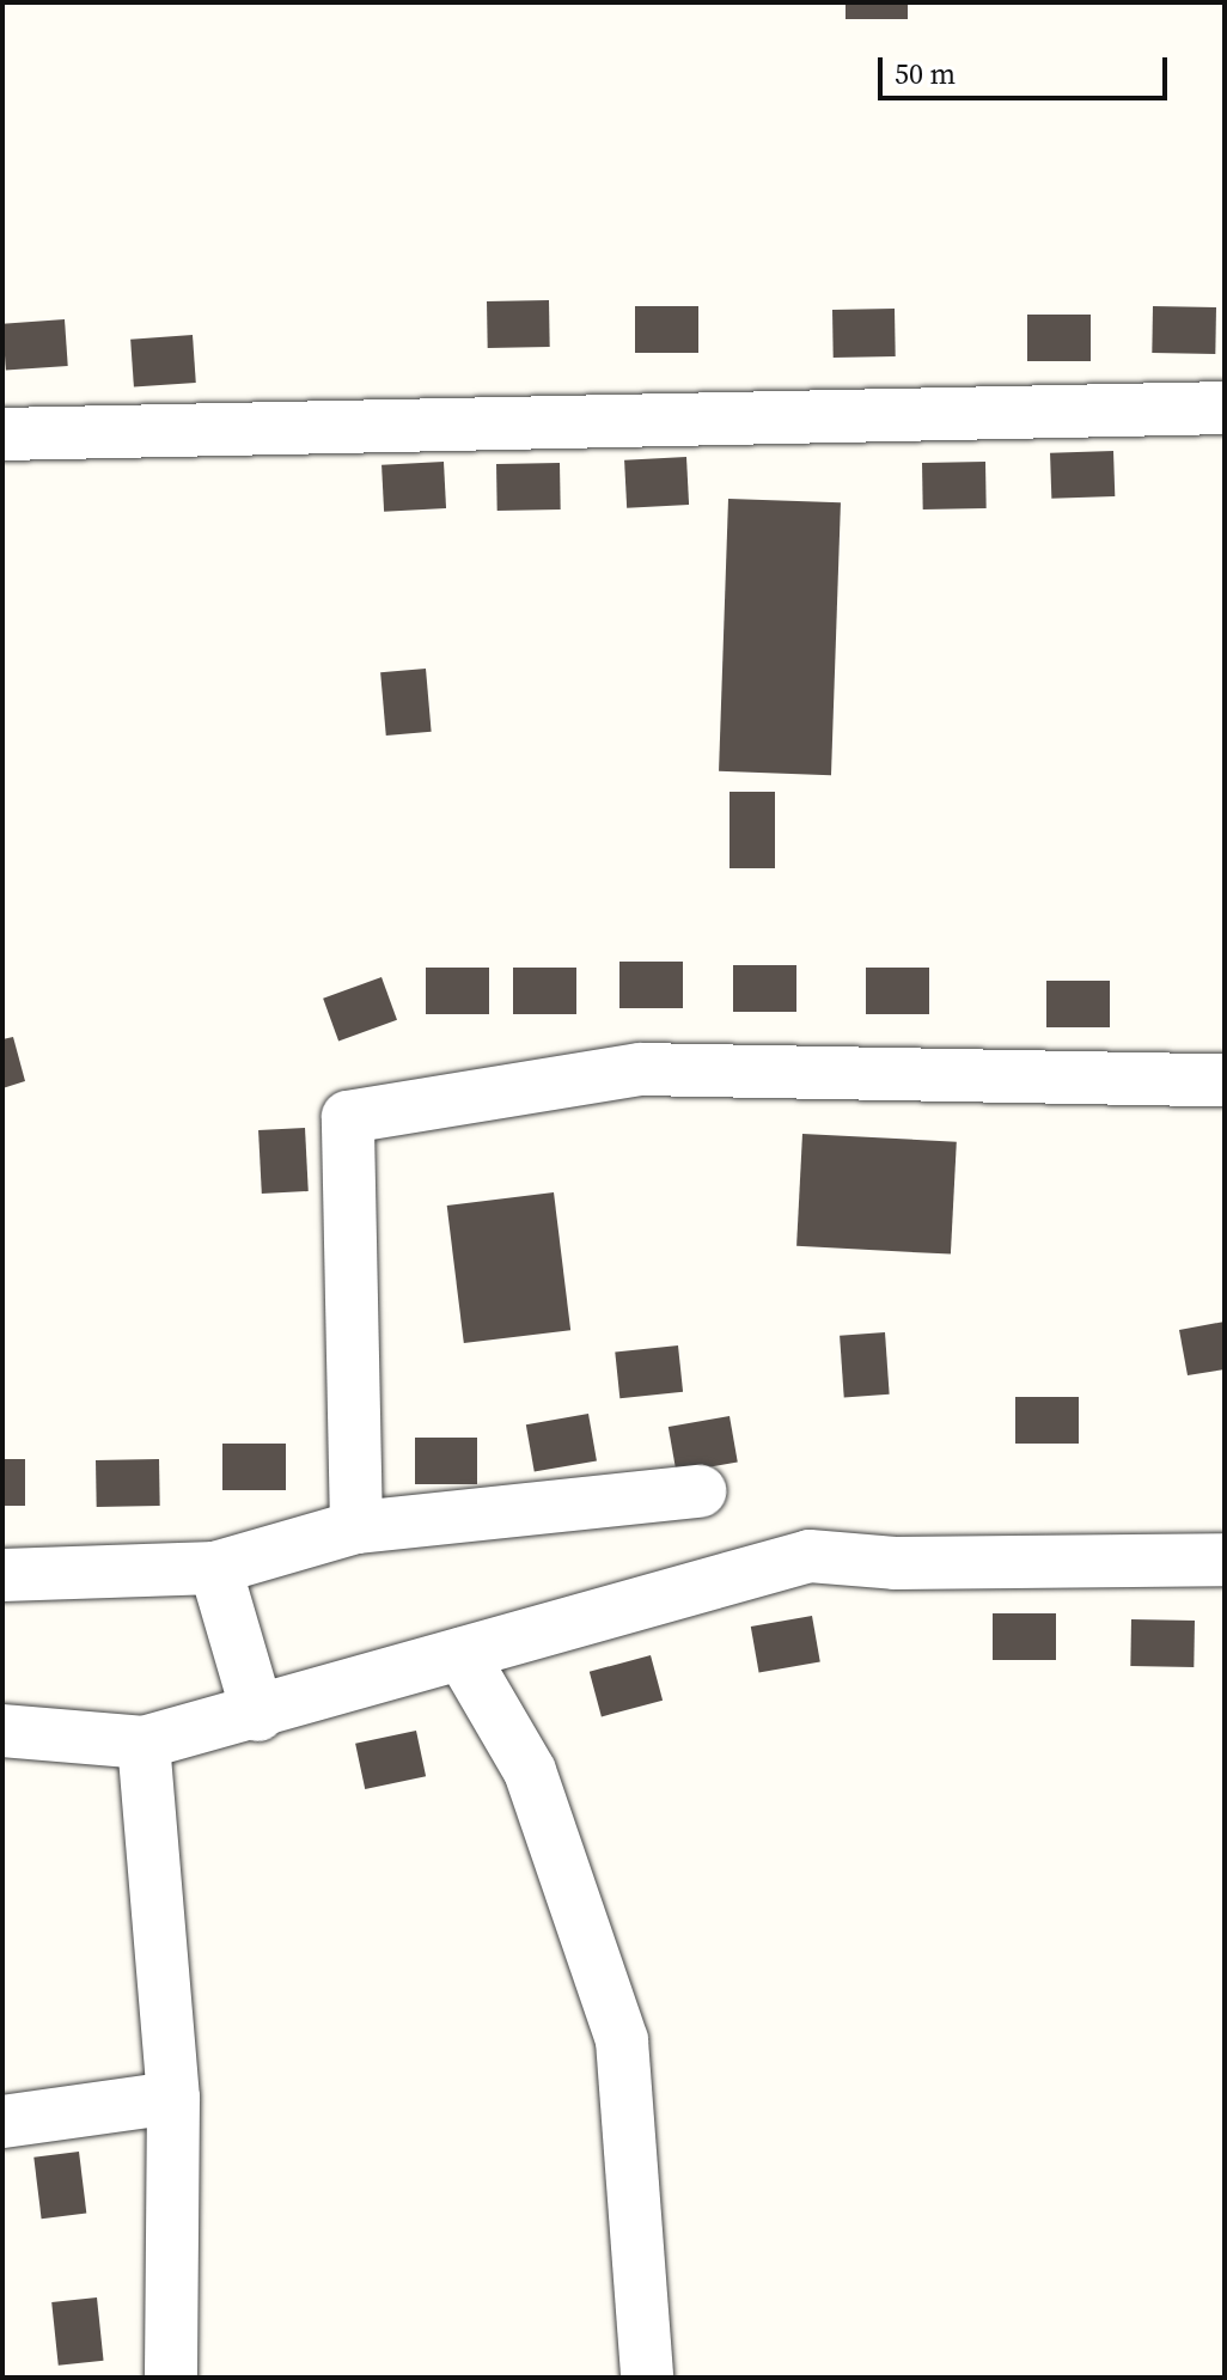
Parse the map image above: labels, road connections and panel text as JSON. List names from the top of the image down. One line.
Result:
{"scale_bar":"50 m"}
